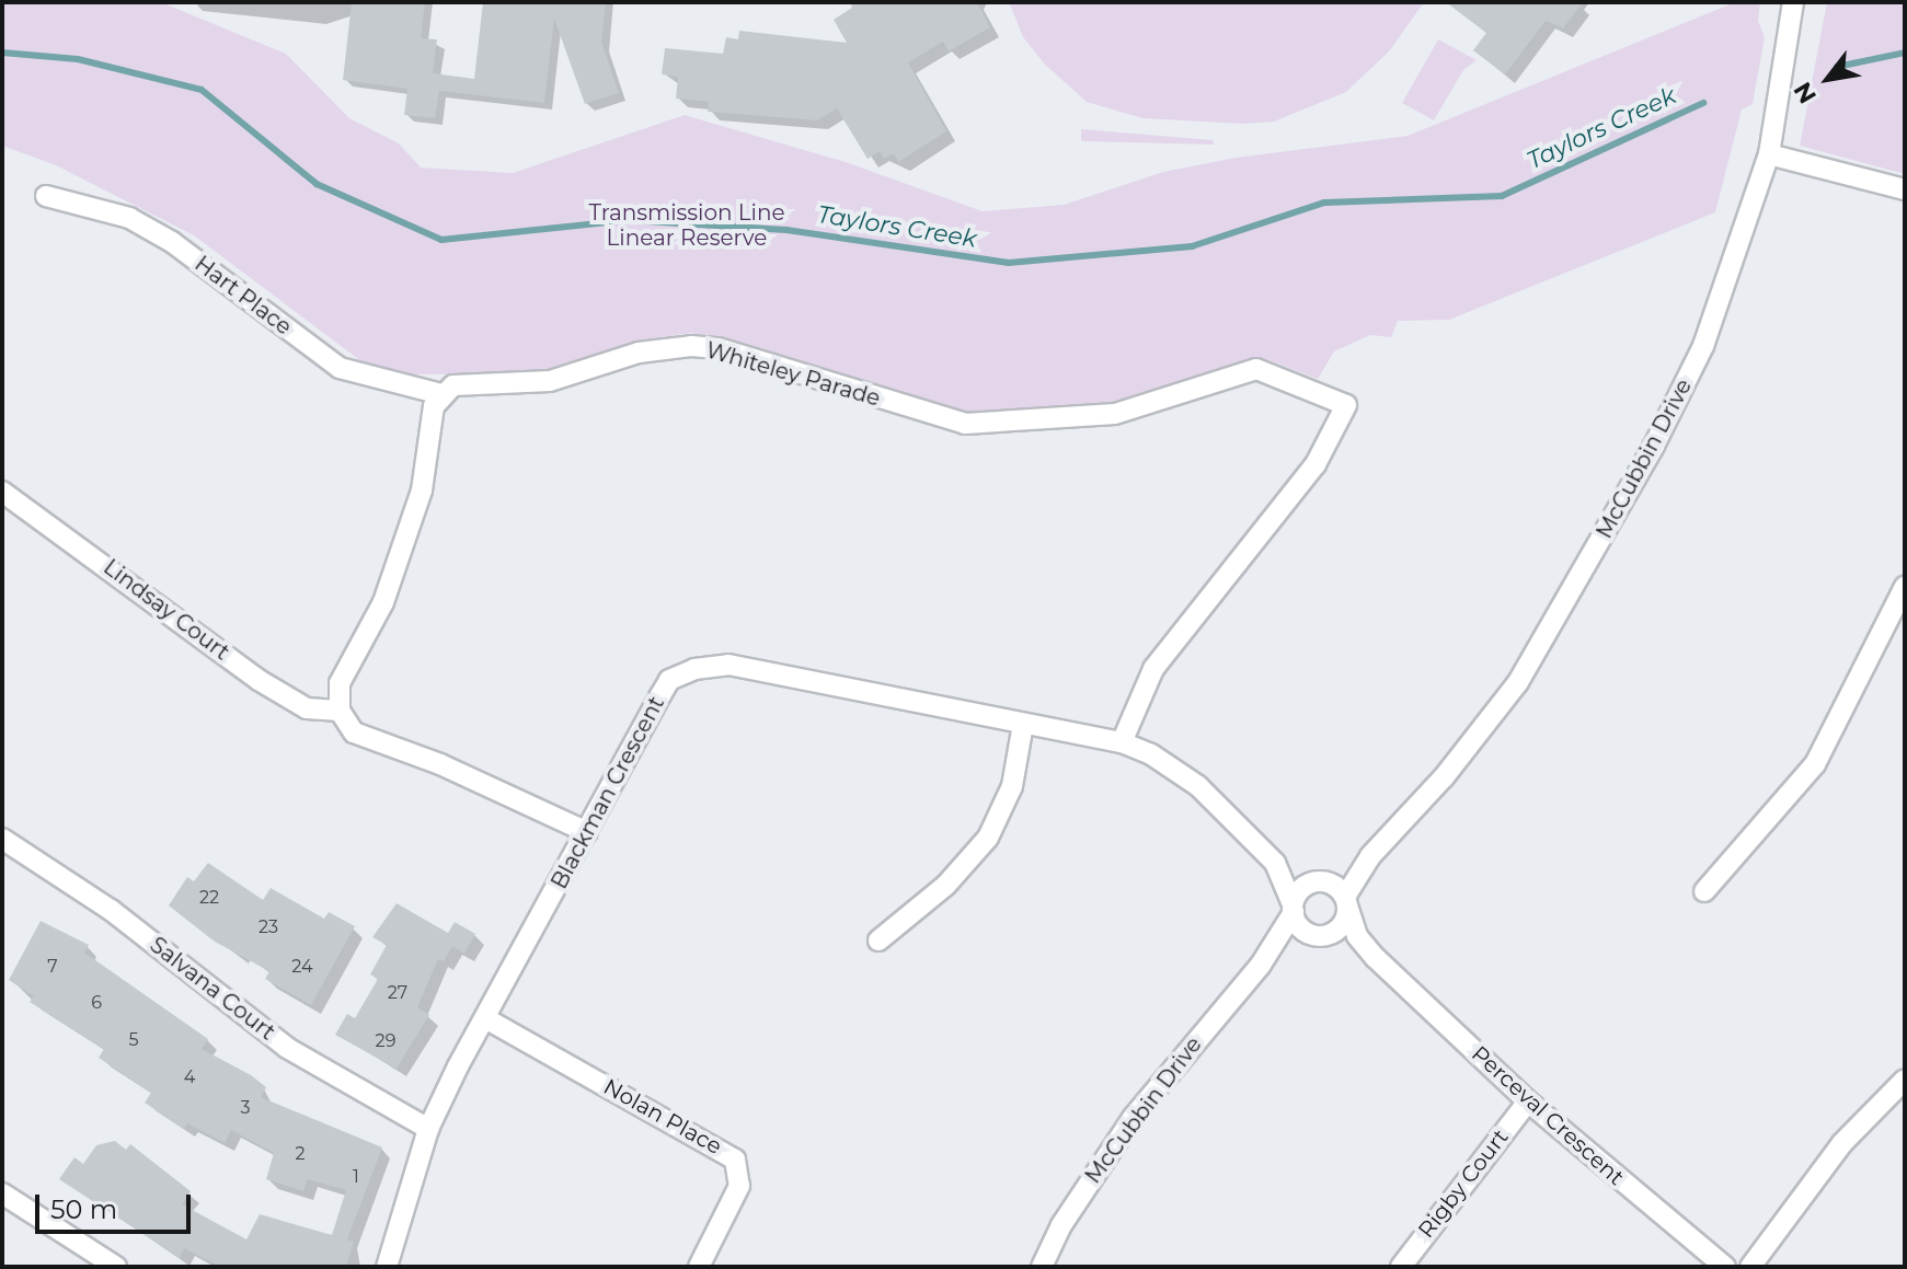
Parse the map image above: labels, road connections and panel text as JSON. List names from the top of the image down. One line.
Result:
{"streets":{"street":["Hart Place","Whiteley Parade","McCubbin Drive","Lindsay Court","Blackman Crescent","Salvana Court","Perceval Crescent","Nolan Place","Rigby Court"]},"crossings":[["Hart Place","Whiteley Parade"],["Whiteley Parade","Blackman Crescent"],["McCubbin Drive","Blackman Crescent"],["McCubbin Drive","Perceval Crescent"],["Blackman Crescent","Salvana Court"],["Blackman Crescent","Perceval Crescent"],["Blackman Crescent","Nolan Place"],["Perceval Crescent","Rigby Court"]],"water":["Taylors Creek"],"parks":["Transmission Line Linear Reserve"],"house_numbers":["22","23","7","24","27","6","5","29","4","3","2","1"],"scale_bar":"50 m","north":"bottom left"}
